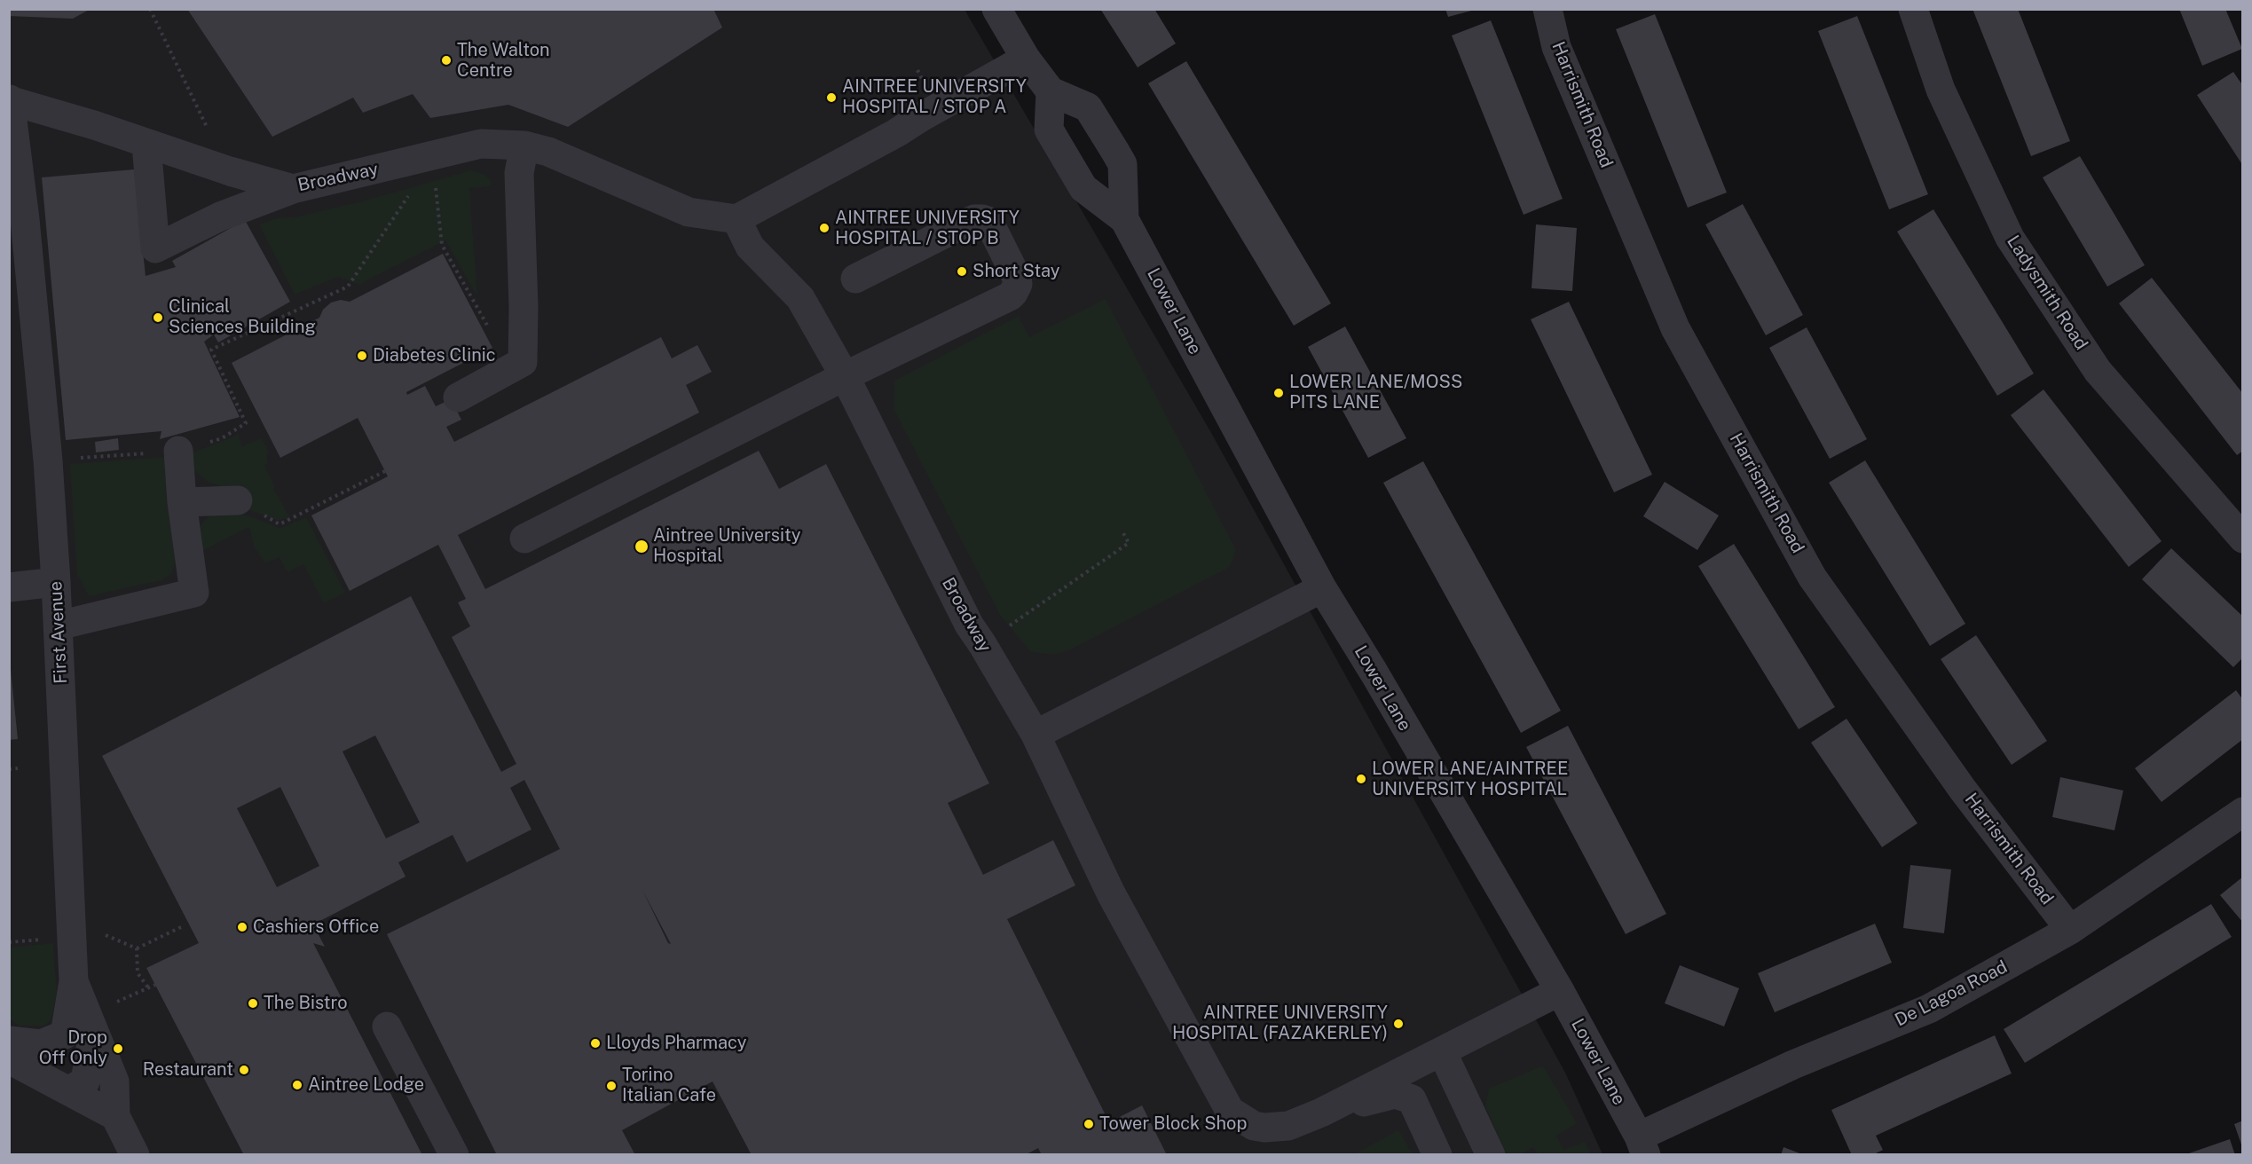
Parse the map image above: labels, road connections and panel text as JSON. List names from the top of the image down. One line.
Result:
{"streets":{"street":["Harrismith Road","Broadway","Ladysmith Road","Lower Lane","First Avenue","De Lagoa Road"]},"crossings":[["Harrismith Road","De Lagoa Road"],["Broadway","First Avenue"],["Lower Lane","De Lagoa Road"]],"places":["The Walton Centre","AINTREE UNIVERSITY HOSPITAL / STOP A","AINTREE UNIVERSITY HOSPITAL / STOP B","Short Stay","Clinical Sciences Building","Diabetes Clinic","LOWER LANE/MOSS PITS LANE","Aintree University Hospital","LOWER LANE/AINTREE UNIVERSITY HOSPITAL","Cashiers Office","The Bistro","AINTREE UNIVERSITY HOSPITAL (FAZAKERLEY)","Lloyds Pharmacy","Drop Off Only","Restaurant","Aintree Lodge","Torino Italian Cafe","Tower Block Shop"]}
